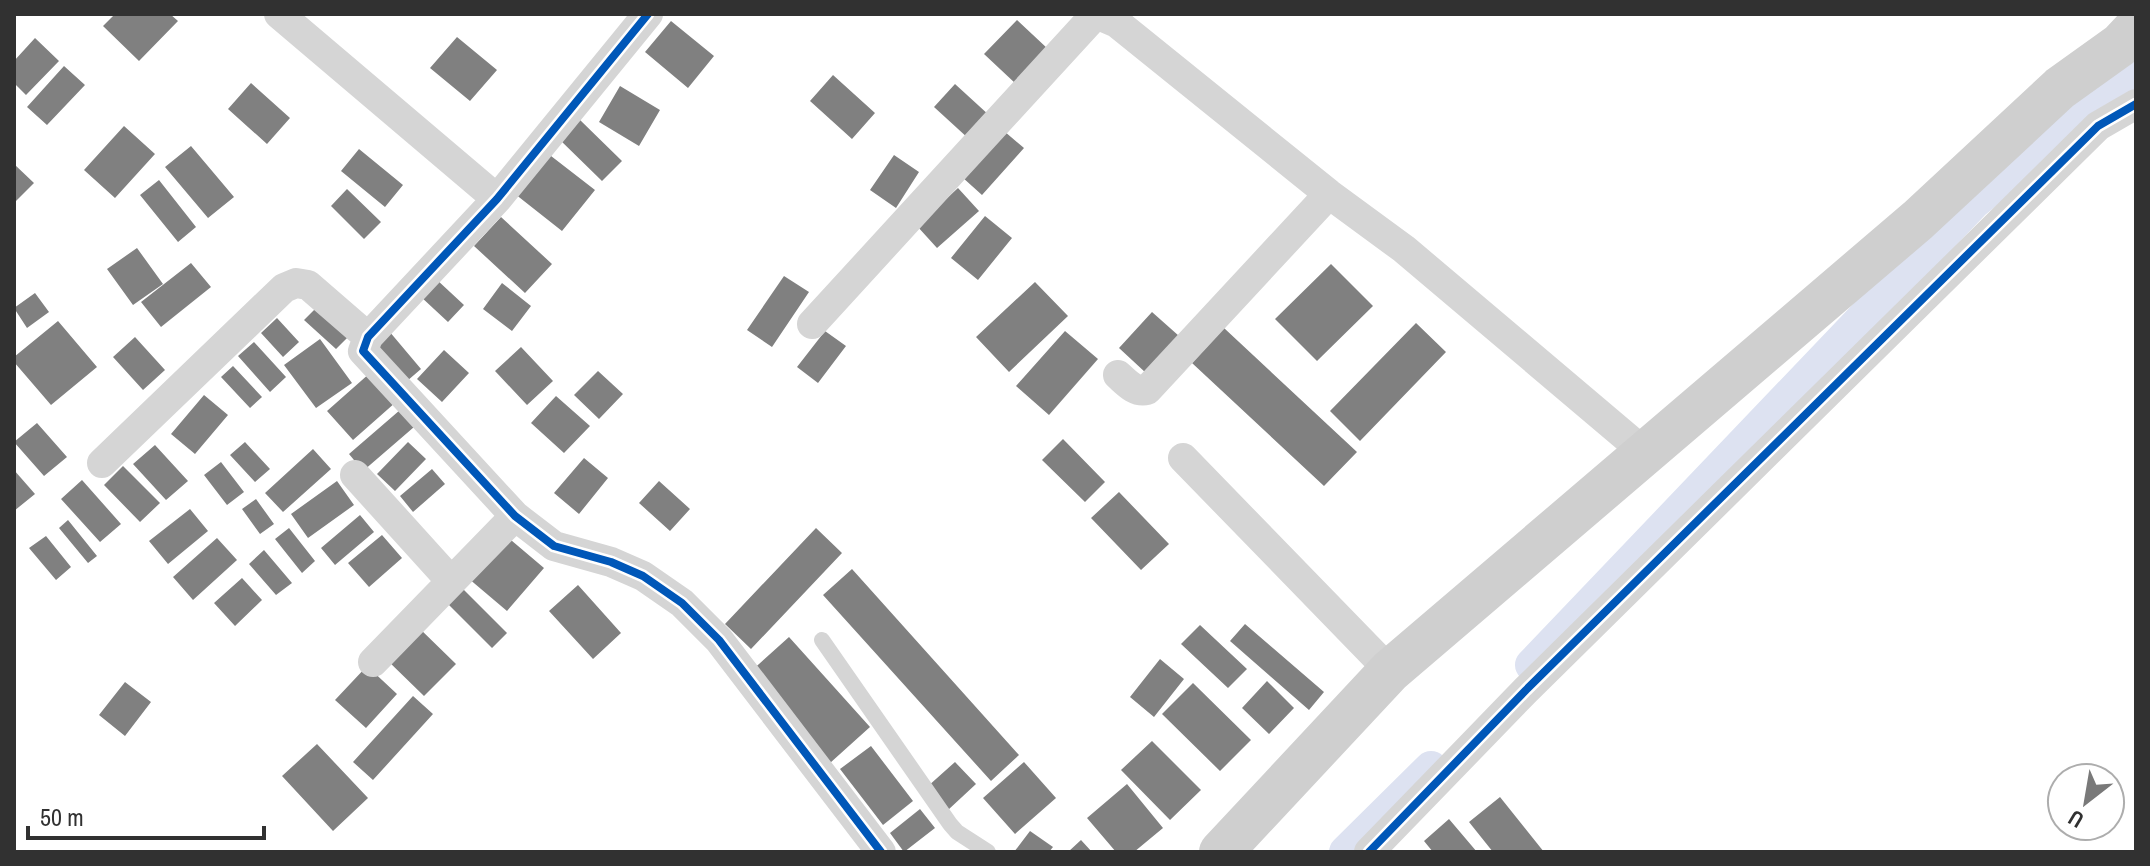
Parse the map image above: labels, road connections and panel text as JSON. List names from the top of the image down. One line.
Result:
{"scale_bar":"50 m","north":"bottom left"}
